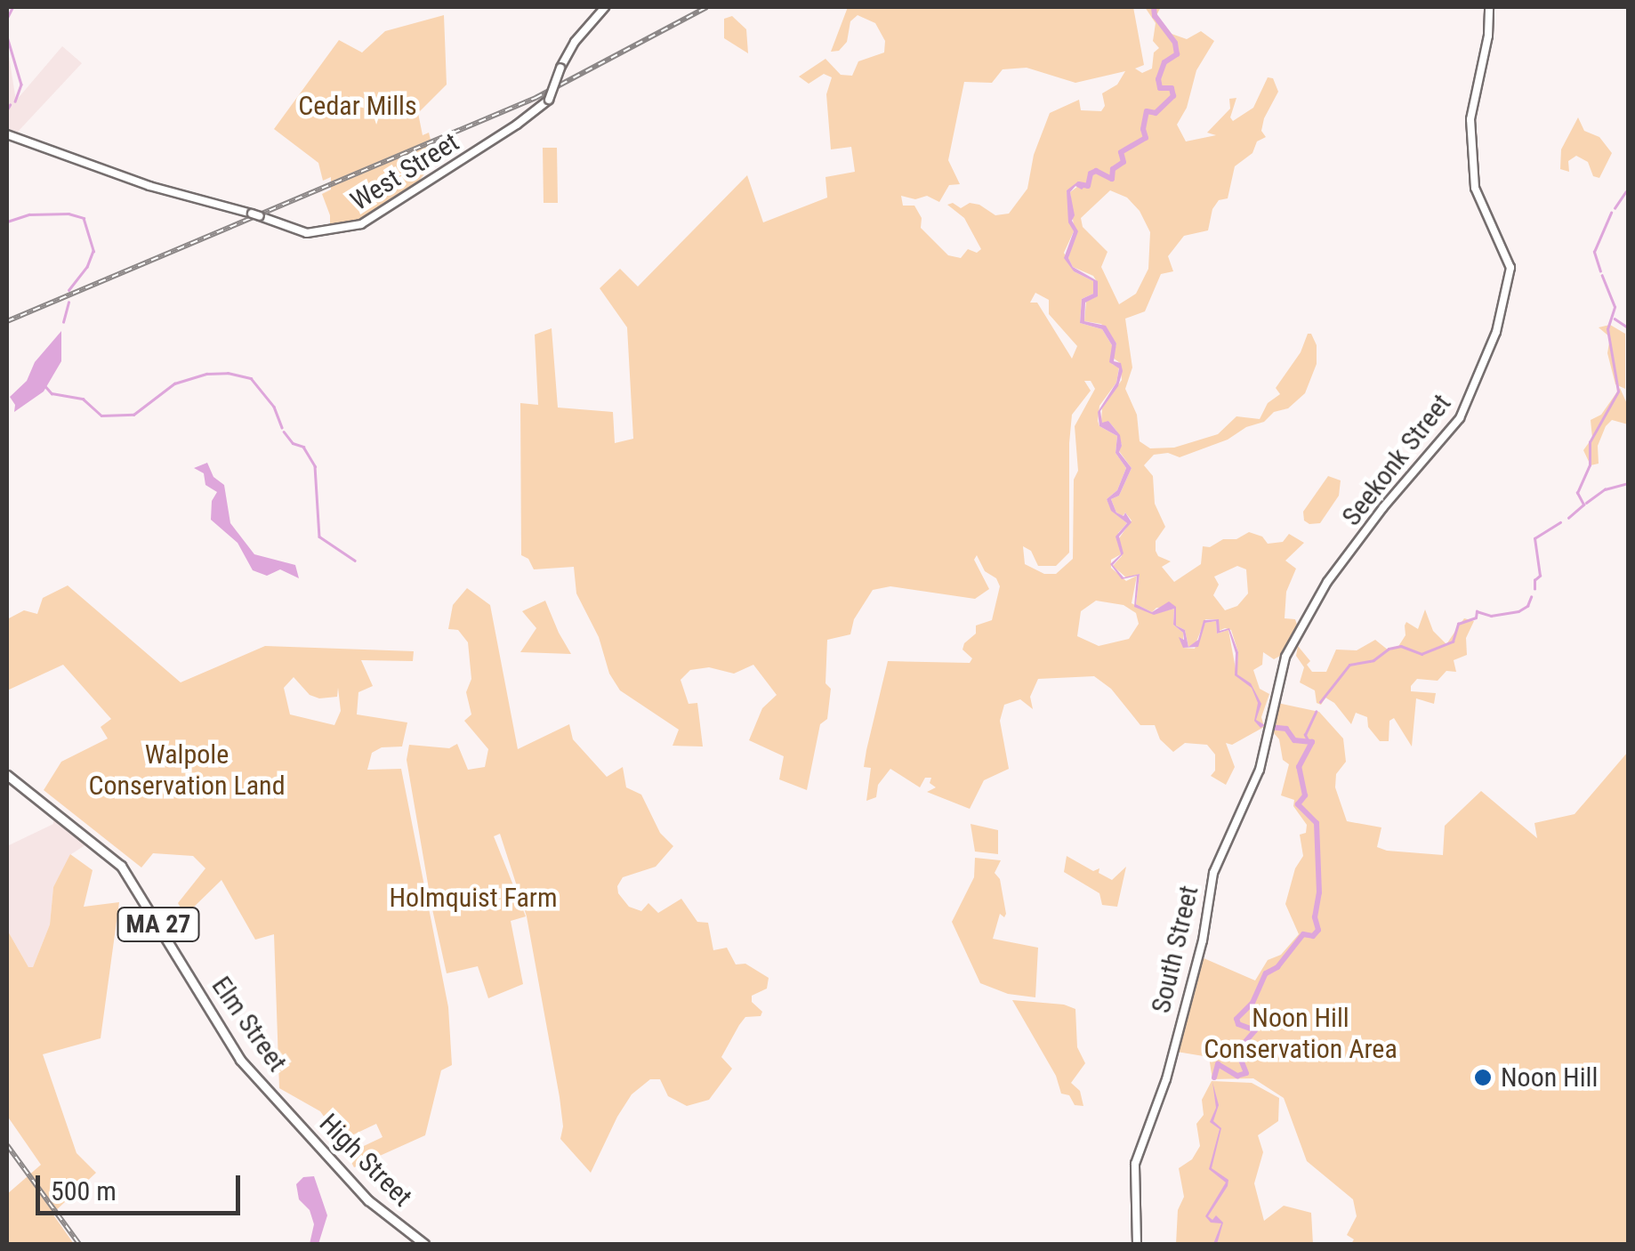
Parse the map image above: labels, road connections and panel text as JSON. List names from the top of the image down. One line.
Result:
{"streets":{"main road":["West Street","Seekonk Street","MA 27","South Street","Elm Street","High Street"]},"crossings":[["Seekonk Street","South Street"],["Elm Street","High Street"]],"parks":["Cedar Mills","Walpole Conservation Land","Holmquist Farm","Noon Hill Conservation Area"],"places":["Noon Hill"],"scale_bar":"500 m"}
